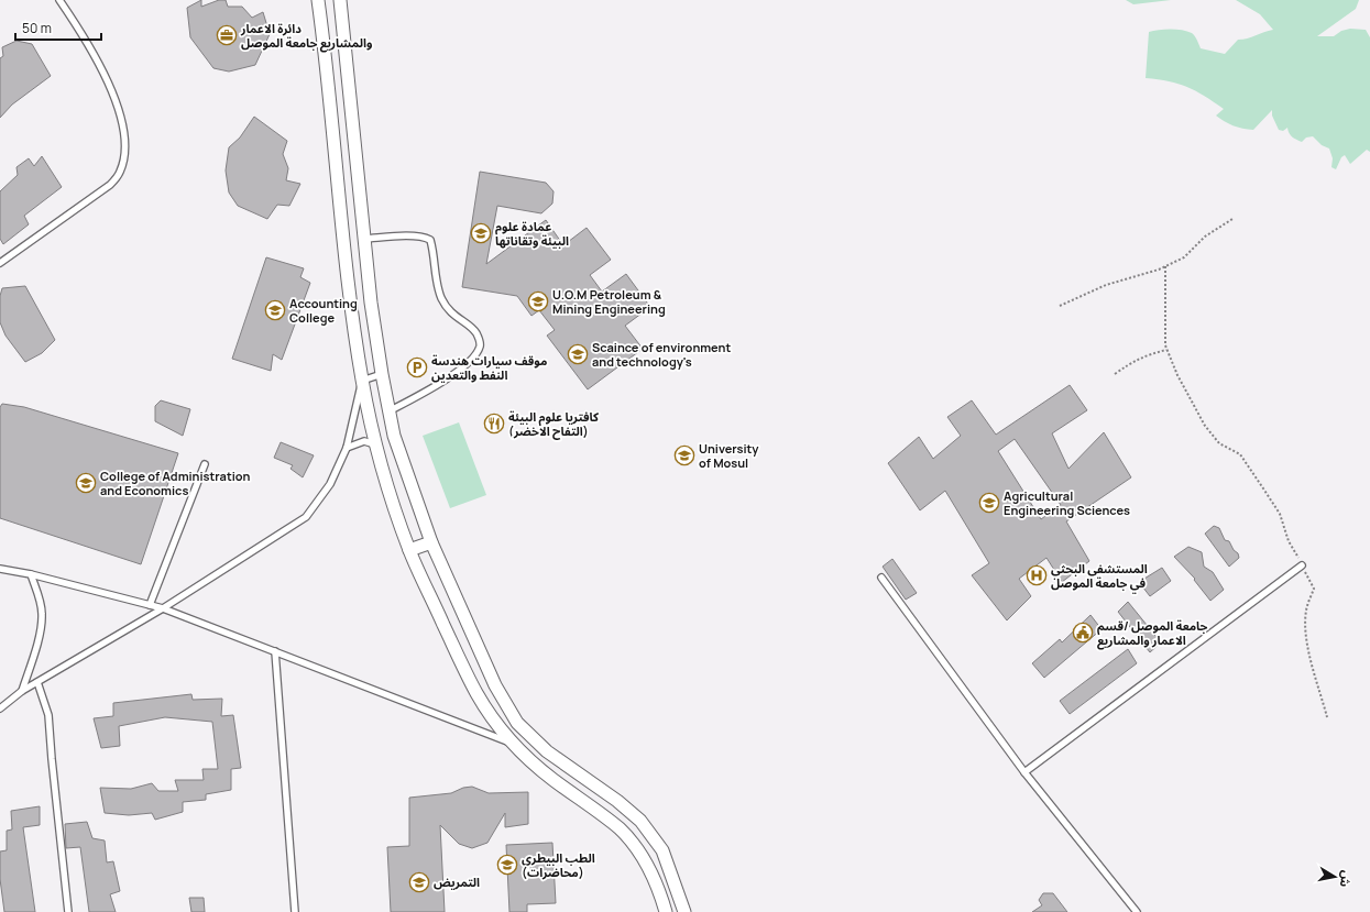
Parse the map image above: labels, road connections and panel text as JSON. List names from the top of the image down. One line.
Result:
{"places":{"office":["دائرة الاعمار والمشاريع جامعة الموصل"],"school or university":["عمادة علوم البيئة وتقاناتها","U.O.M Petroleum & Mining Engineering","Accounting College","Scaince of environment and technology's","University of Mosul","College of Administration and Economics","Agricultural Engineering Sciences","الطب البيطري (محاضرات)","التمريض"],"parking":["موقف سيارات هندسة النفط والتعدين"],"restaurant":["كافتريا علوم البيئة (التفاح الاخضر)"],"hospital":["المستشفى البحثي في جامعة الموصل"],"public building":["جامعة الموصل /قسم الاعمار والمشاريع"]},"scale_bar":"50 m","north":"right"}
